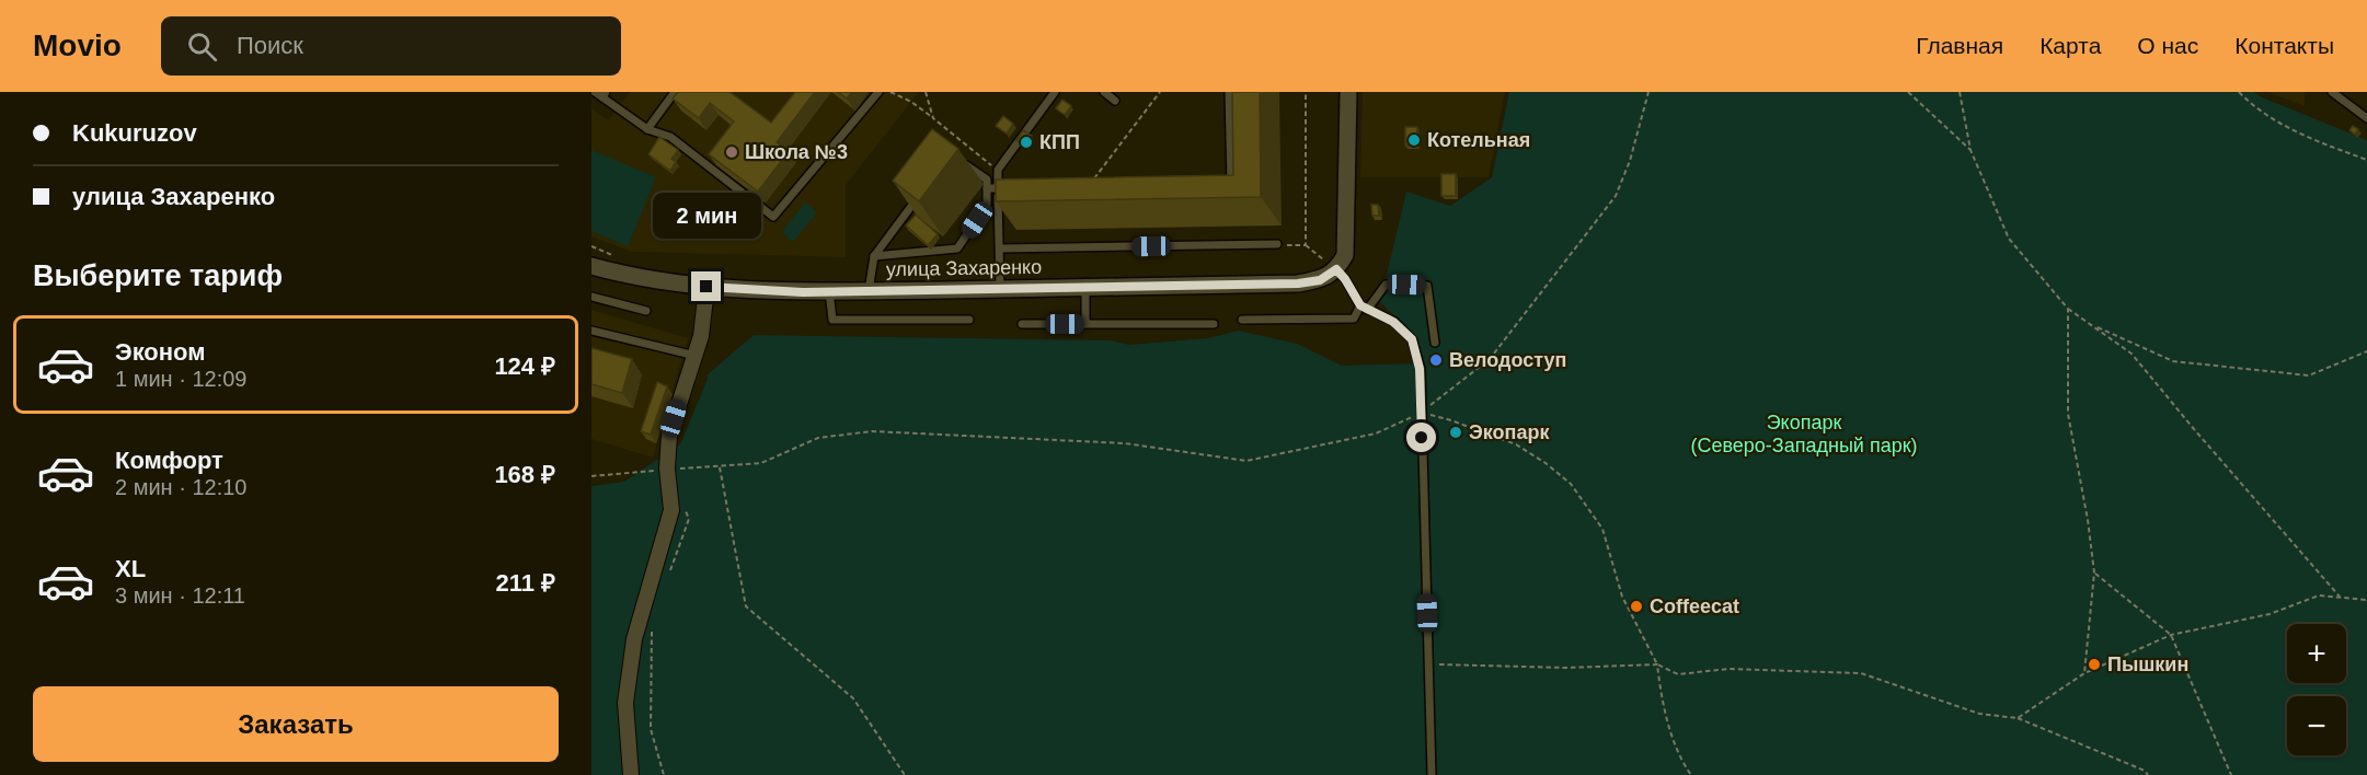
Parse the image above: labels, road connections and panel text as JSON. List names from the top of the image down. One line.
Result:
{"streets":{"street":["улица Захаренко"]},"parks":["Экопарк (Северо-Западный парк)"],"places":["Котельная","КПП","Школа №3","Велодоступ","Экопарк","Coffeecat","Пышкин"],"page":{"header":"Movio","search":"Поиск","nav":["Главная","Карта","О нас","Контакты"],"banner":["Kukuruzov","улица Захаренко"],"bubble":"2 мин","heading":"Выберите тариф","list":[{"name":"Эконом","note":"1 мин · 12:09","value":"124 ₽"},{"name":"Комфорт","note":"2 мин · 12:10","value":"168 ₽"},{"name":"XL","note":"3 мин · 12:11","value":"211 ₽"}],"map_buttons":["+","−"],"buttons":"Заказать"}}
